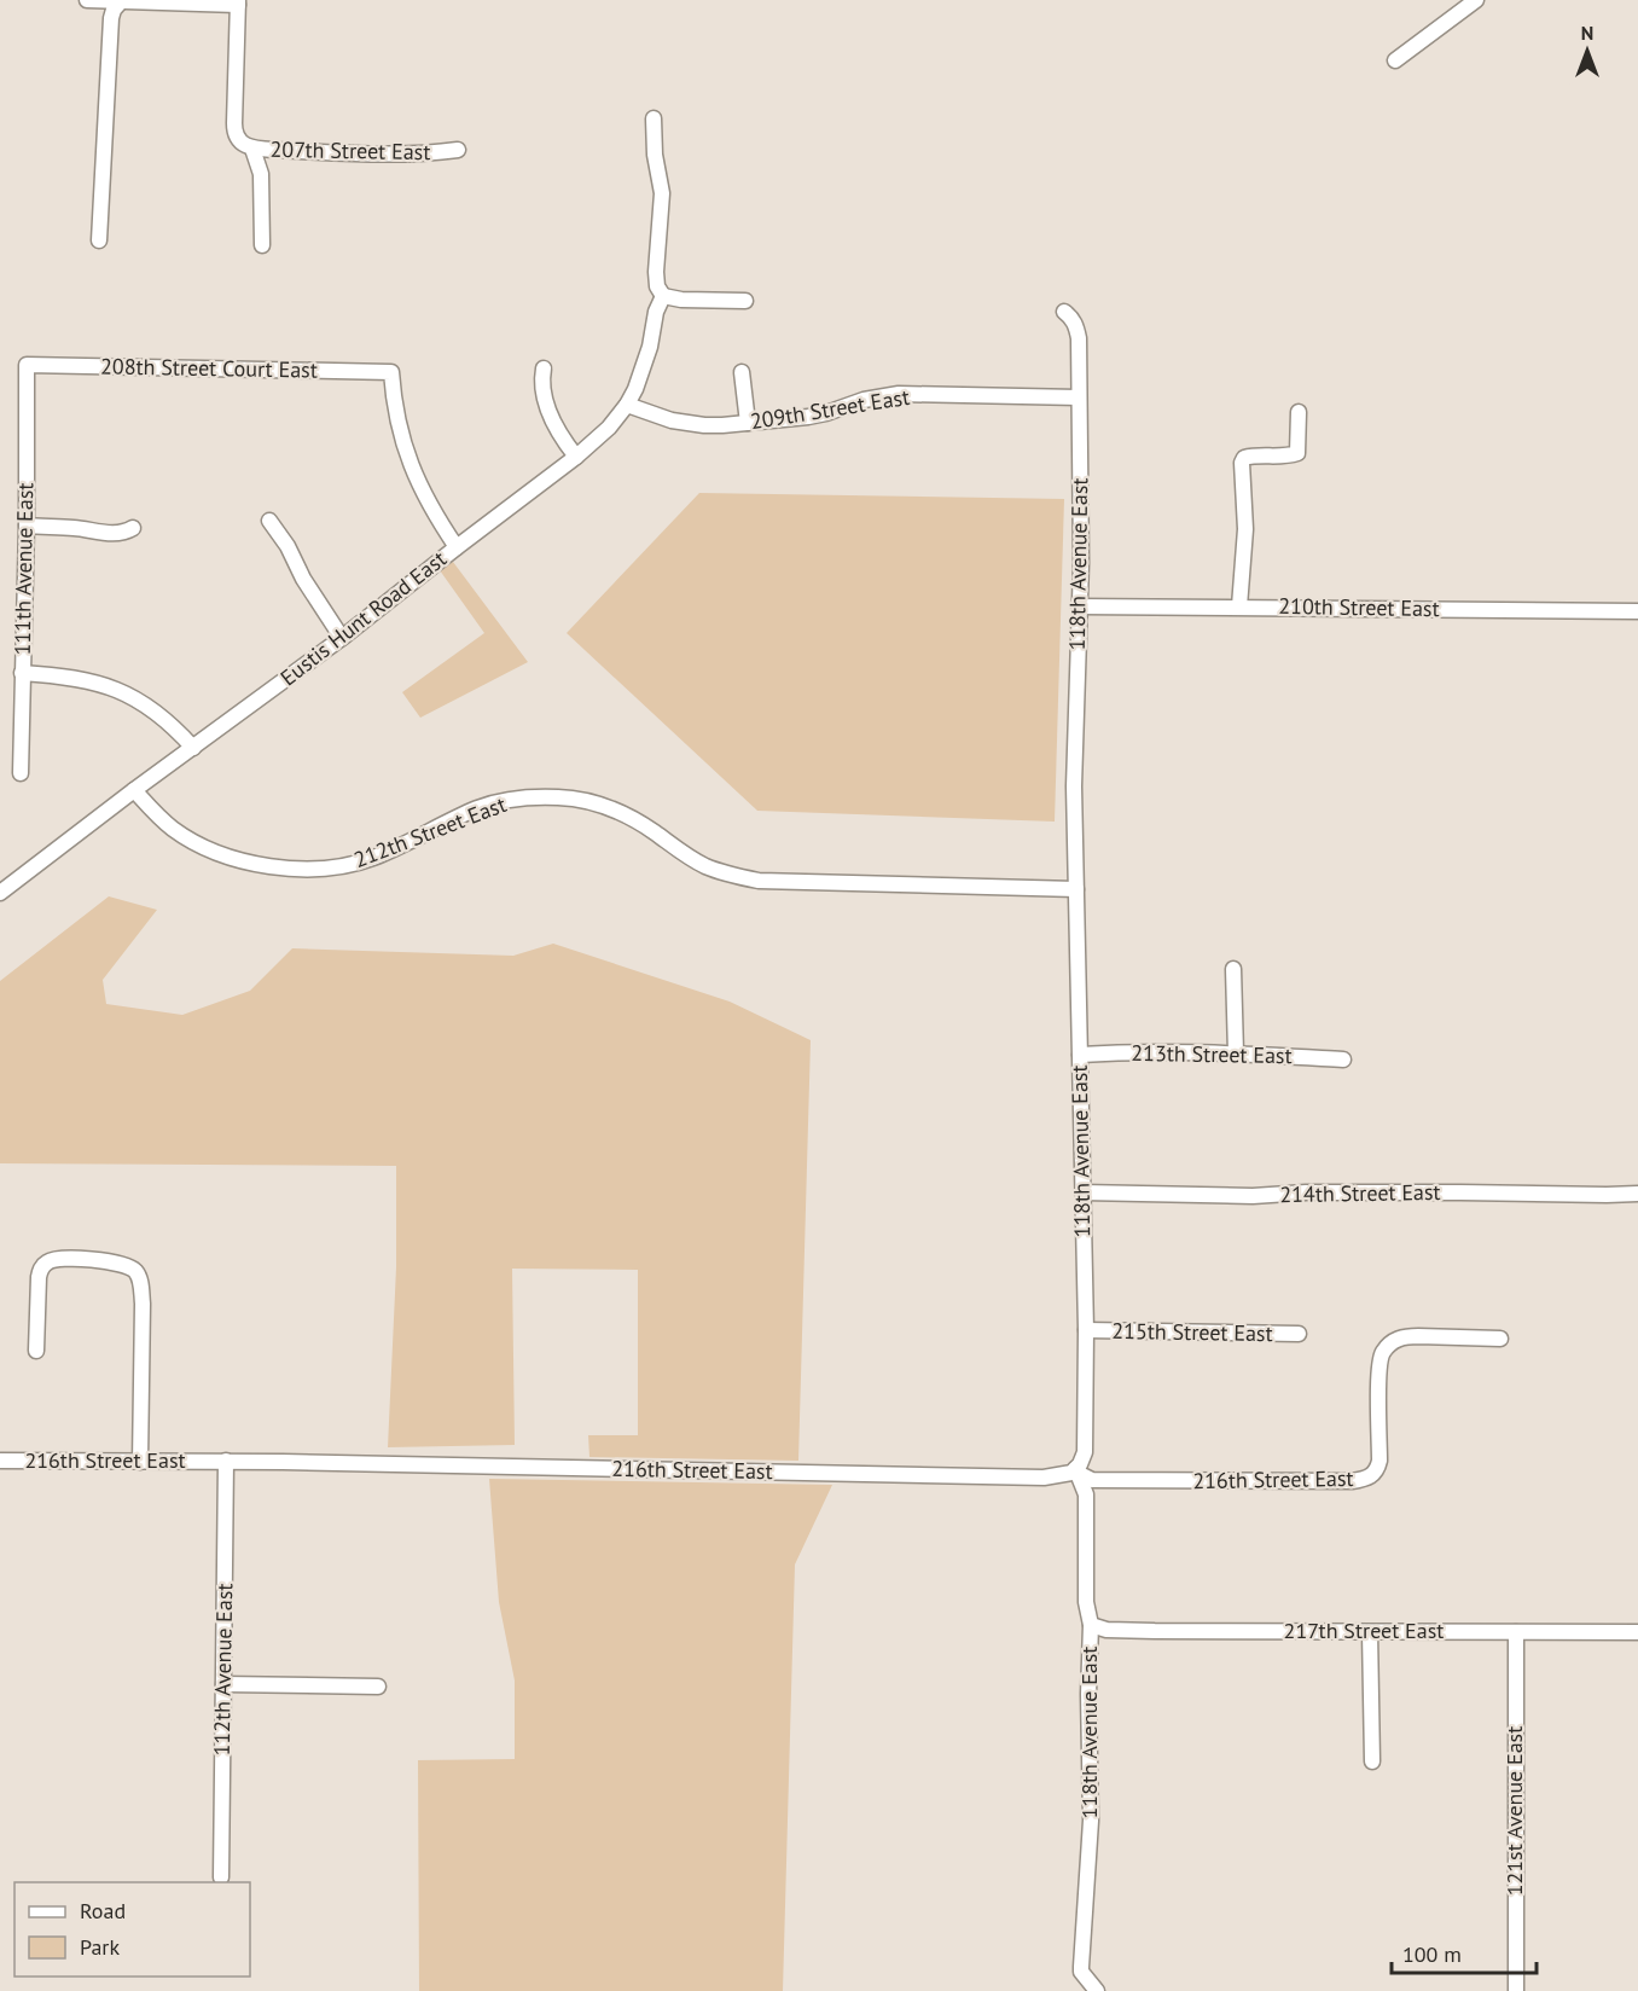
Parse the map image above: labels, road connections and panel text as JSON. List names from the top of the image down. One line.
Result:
{"streets":{"street":["207th Street East","208th Street Court East","209th Street East","118th Avenue East","111th Avenue East","210th Street East","Eustis Hunt Road East","212th Street East","213th Street East","214th Street East","215th Street East","216th Street East","217th Street East","112th Avenue East","121st Avenue East"]},"crossings":[["208th Street Court East","111th Avenue East"],["208th Street Court East","Eustis Hunt Road East"],["209th Street East","118th Avenue East"],["209th Street East","Eustis Hunt Road East"],["118th Avenue East","210th Street East"],["118th Avenue East","212th Street East"],["118th Avenue East","213th Street East"],["118th Avenue East","214th Street East"],["118th Avenue East","215th Street East"],["118th Avenue East","216th Street East"],["118th Avenue East","217th Street East"],["Eustis Hunt Road East","212th Street East"],["216th Street East","112th Avenue East"],["217th Street East","121st Avenue East"]],"legend":["Road","Park"],"scale_bar":"100 m","north":"top"}
